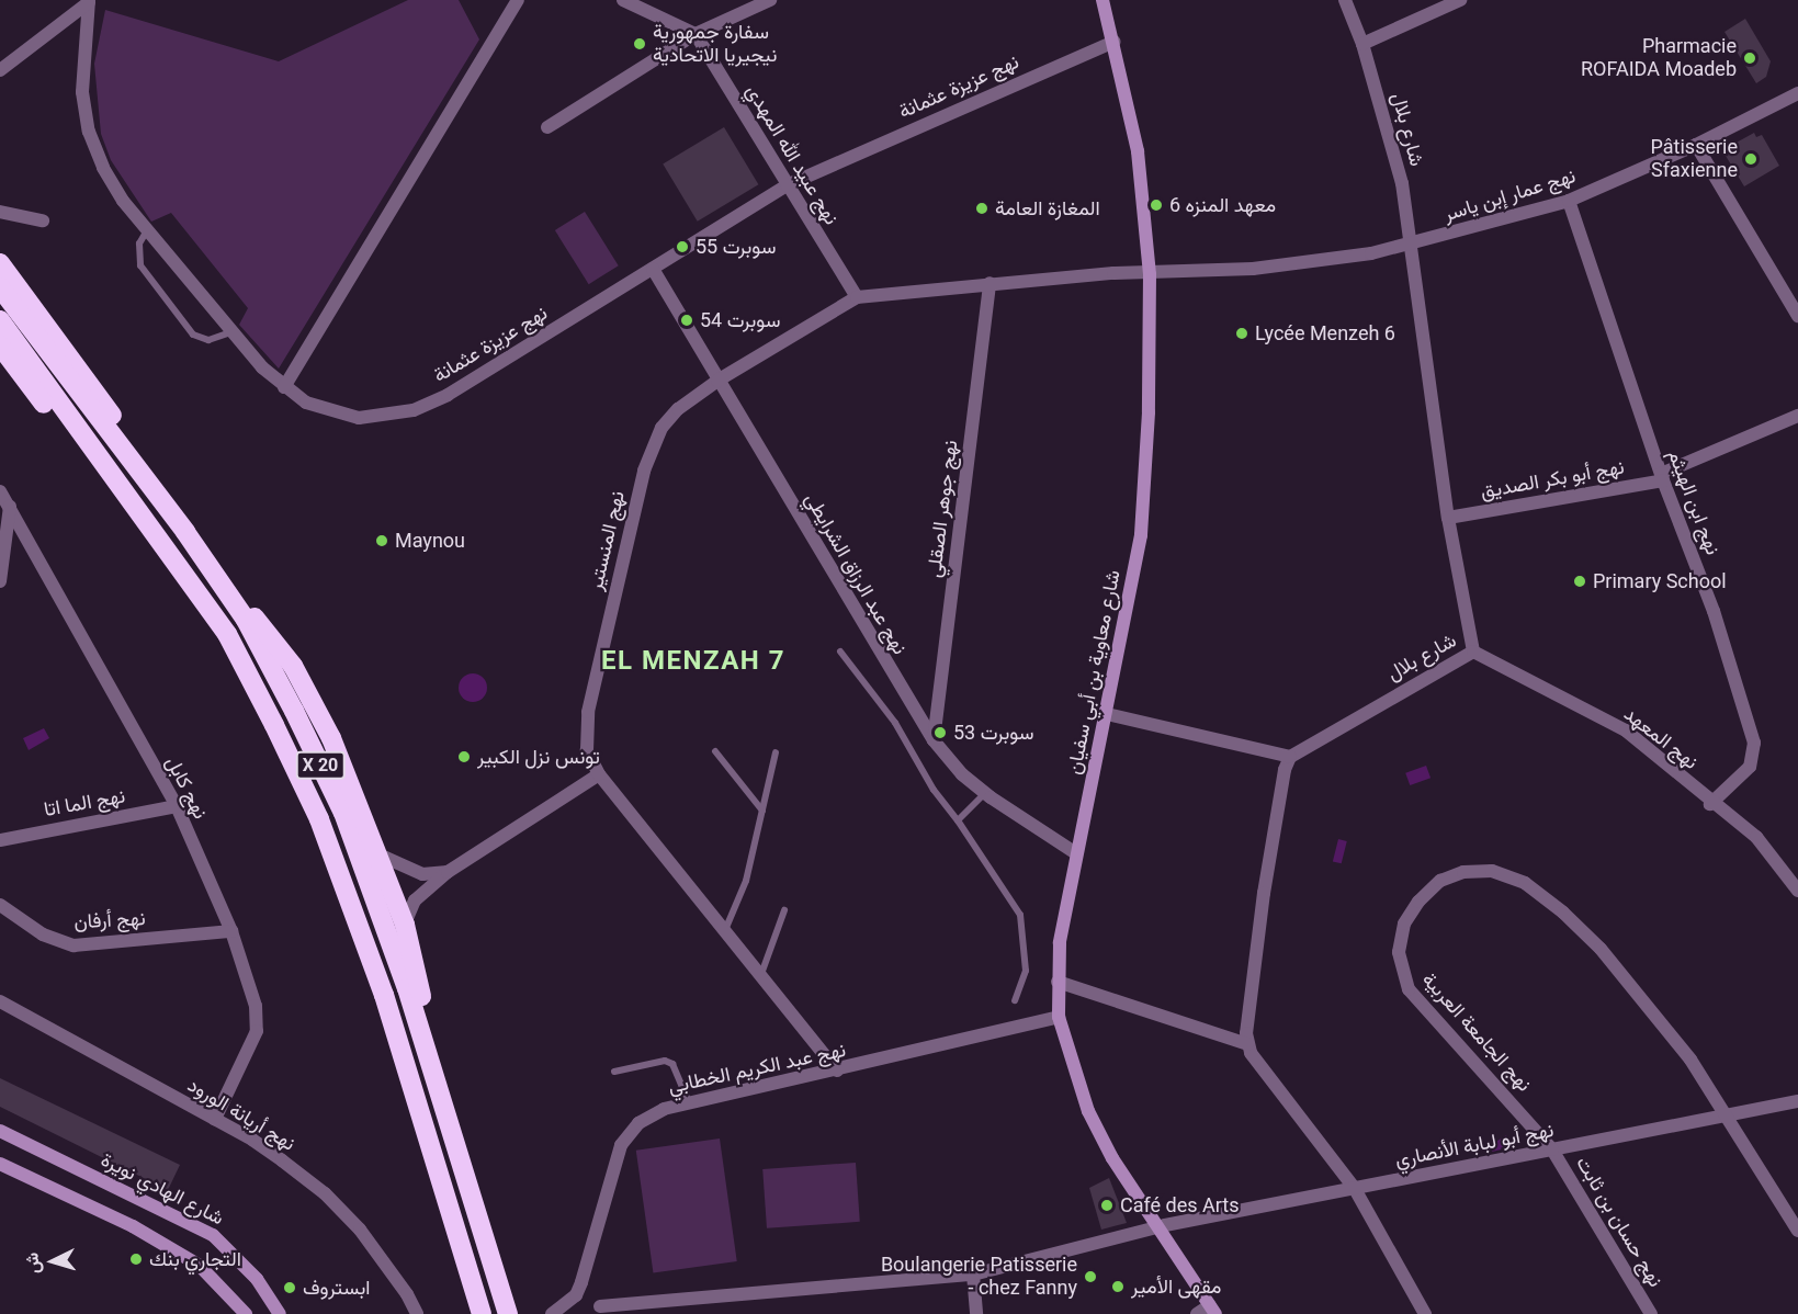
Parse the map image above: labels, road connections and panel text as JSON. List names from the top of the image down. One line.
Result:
{"streets":{"highway":["X 20"],"main road":["شارع معاوية بن أبي سفيان","شارع الهادي نويرة"],"street":["نهج عزيزة عثمانة","شارع بلال","نهج عبيد الله المهدي","نهج عمار إبن ياسر","نهج أبو بكر الصديق","نهج ابن الهيثم","نهج جوهر الصقلي","نهج المنستير","نهج عبد الرزاق الشرايطي","نهج المعهد","نهج كابل","نهج الما اتا","نهج أرفان","نهج الجامعة العربية","نهج عبد الكريم الخطابي","نهج أريانة الورود","نهج أبو لبابة الأنصاري","نهج حسان بن ثابت"]},"crossings":[["نهج عزيزة عثمانة","نهج عبيد الله المهدي"],["نهج عزيزة عثمانة","نهج عبد الرزاق الشرايطي"],["نهج عزيزة عثمانة","شارع معاوية بن أبي سفيان"],["شارع بلال","نهج عمار إبن ياسر"],["شارع بلال","نهج أبو بكر الصديق"],["شارع بلال","نهج المعهد"],["نهج عبيد الله المهدي","نهج المنستير"],["نهج عمار إبن ياسر","نهج ابن الهيثم"],["نهج عمار إبن ياسر","نهج المنستير"],["نهج عمار إبن ياسر","شارع معاوية بن أبي سفيان"],["نهج أبو بكر الصديق","نهج ابن الهيثم"],["نهج ابن الهيثم","نهج المعهد"],["نهج جوهر الصقلي","نهج المنستير"],["نهج جوهر الصقلي","نهج عبد الرزاق الشرايطي"],["نهج المنستير","نهج عبد الرزاق الشرايطي"],["نهج المنستير","شارع معاوية بن أبي سفيان"],["نهج المنستير","نهج عبد الكريم الخطابي"],["نهج عبد الرزاق الشرايطي","شارع معاوية بن أبي سفيان"],["شارع معاوية بن أبي سفيان","نهج عبد الكريم الخطابي"],["شارع معاوية بن أبي سفيان","نهج أبو لبابة الأنصاري"],["نهج كابل","نهج الما اتا"],["نهج كابل","نهج أرفان"],["نهج كابل","نهج أريانة الورود"],["نهج الجامعة العربية","نهج أبو لبابة الأنصاري"],["نهج الجامعة العربية","نهج حسان بن ثابت"],["نهج أبو لبابة الأنصاري","نهج حسان بن ثابت"]],"districts":["EL MENZAH 7"],"places":["سفارة جمهورية نيجيريا الاتحادية","Pharmacie ROFAIDA Moadeb","Pâtisserie Sfaxienne","معهد المنزه 6","المغازة العامة","سوبرت 55","سوبرت 54","Lycée Menzeh 6","Maynou","Primary School","سوبرت 53","تونس نزل الكبير","Café des Arts","التجاري بنك","Boulangerie Patisserie - chez Fanny","مقهى الأمير","ابستروف"],"north":"left"}
